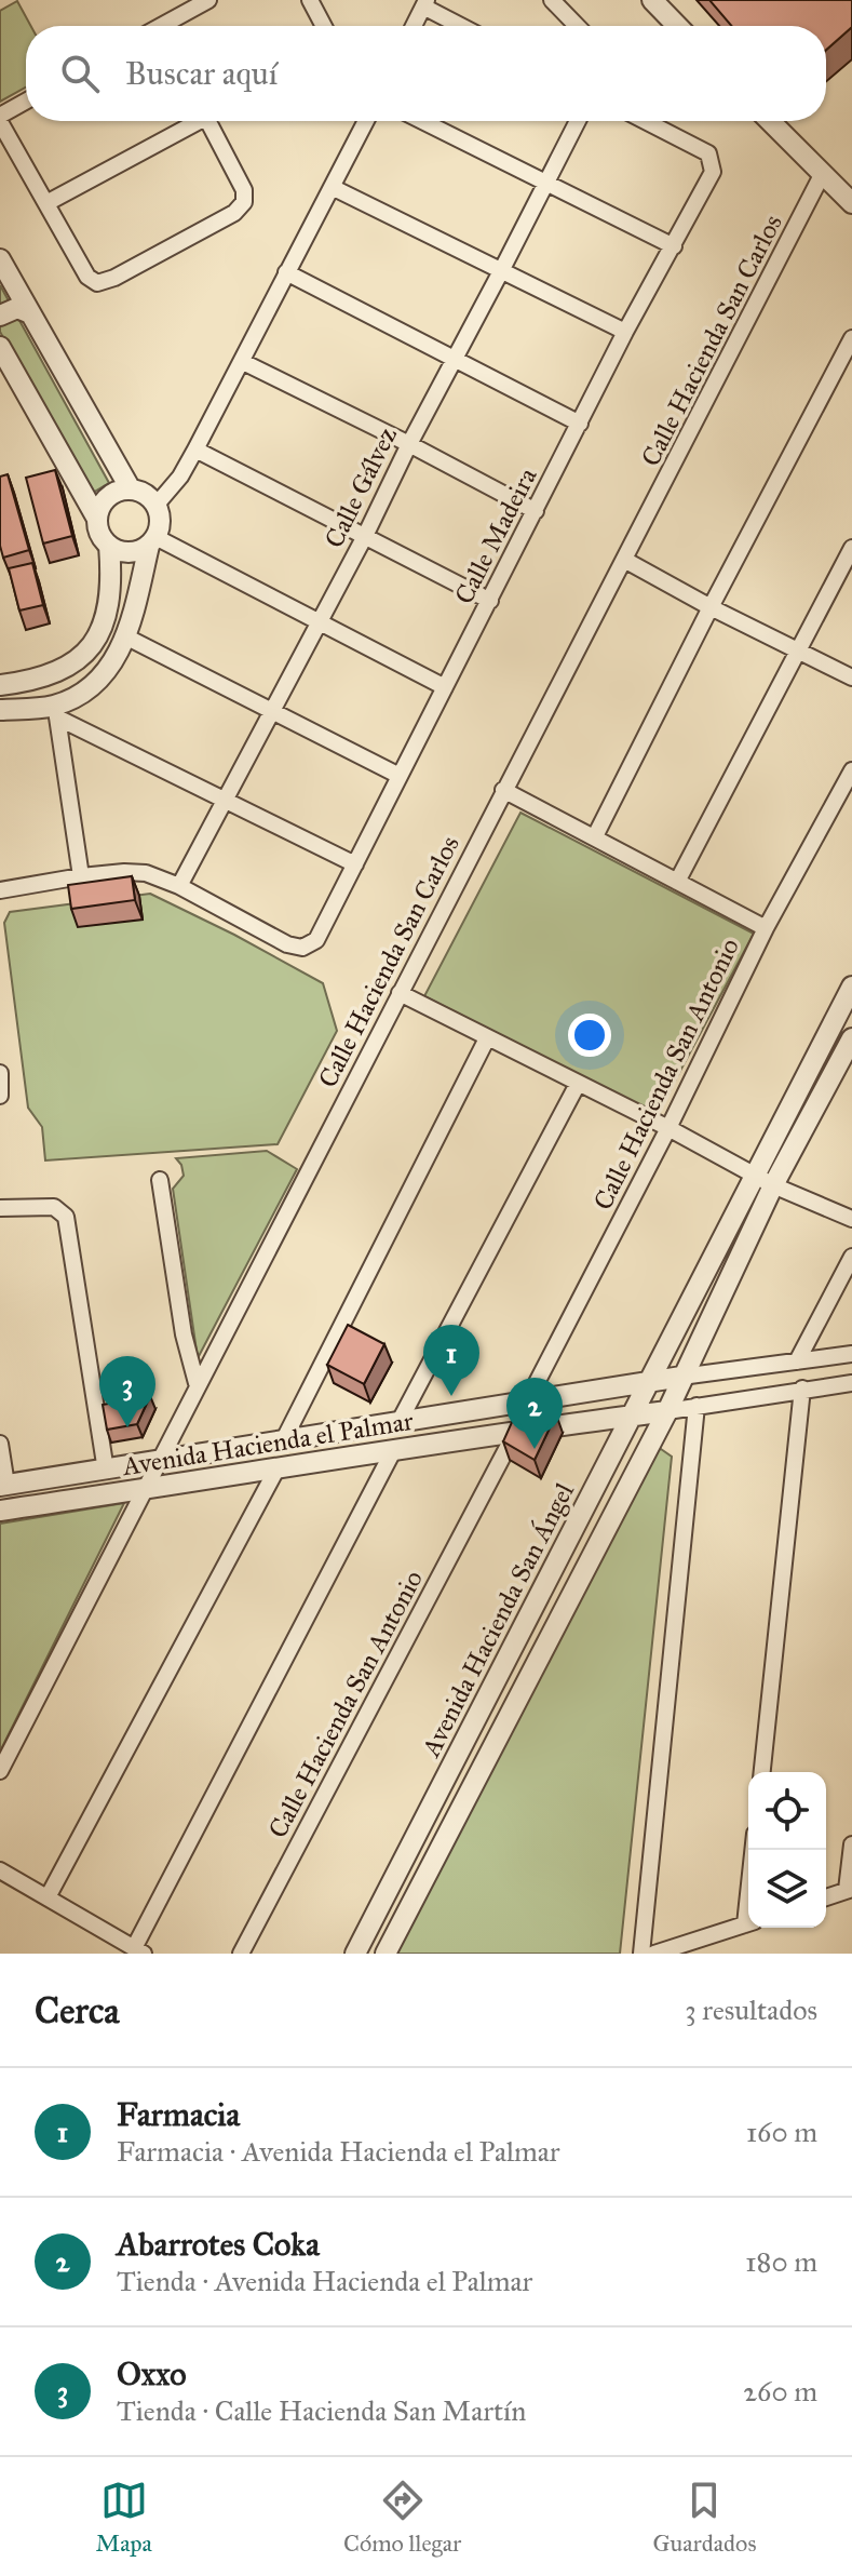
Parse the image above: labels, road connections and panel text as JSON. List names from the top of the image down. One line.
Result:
{"streets":{"street":["Calle Hacienda San Carlos","Calle Gálvez","Calle Madeira","Calle Hacienda San Antonio","Avenida Hacienda el Palmar","Avenida Hacienda San Ángel"]},"crossings":[["Calle Hacienda San Carlos","Avenida Hacienda el Palmar"],["Calle Gálvez","Calle Madeira"],["Calle Hacienda San Antonio","Avenida Hacienda el Palmar"],["Avenida Hacienda el Palmar","Avenida Hacienda San Ángel"]],"page":{"search":"Buscar aquí","pins":["1","3","2"],"heading":["Cerca","3 resultados"],"list":[{"mark":"1","name":"Farmacia","note":"Farmacia · Avenida Hacienda el Palmar","value":"160 m"},{"mark":"2","name":"Abarrotes Coka","note":"Tienda · Avenida Hacienda el Palmar","value":"180 m"},{"mark":"3","name":"Oxxo","note":"Tienda · Calle Hacienda San Martín","value":"260 m"}],"nav":["Mapa","Cómo llegar","Guardados"]}}
